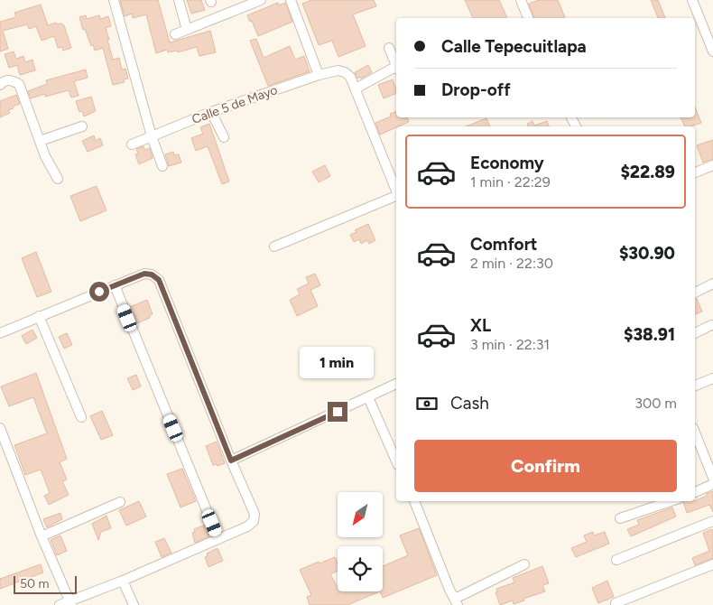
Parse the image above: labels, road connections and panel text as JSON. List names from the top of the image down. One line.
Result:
{"streets":{"street":["Calle 5 de Mayo"]},"scale_bar":"50 m","north":"bottom left","page":{"banner":["Calle Tepecuitlapa","Drop-off"],"list":[{"name":"Economy","note":"1 min · 22:29","value":"$22.89"},{"name":"Comfort","note":"2 min · 22:30","value":"$30.90"},{"name":"XL","note":"3 min · 22:31","value":"$38.91"}],"bubble":"1 min","pay":["Cash","300 m"],"buttons":"Confirm","scale":"50 m"}}
